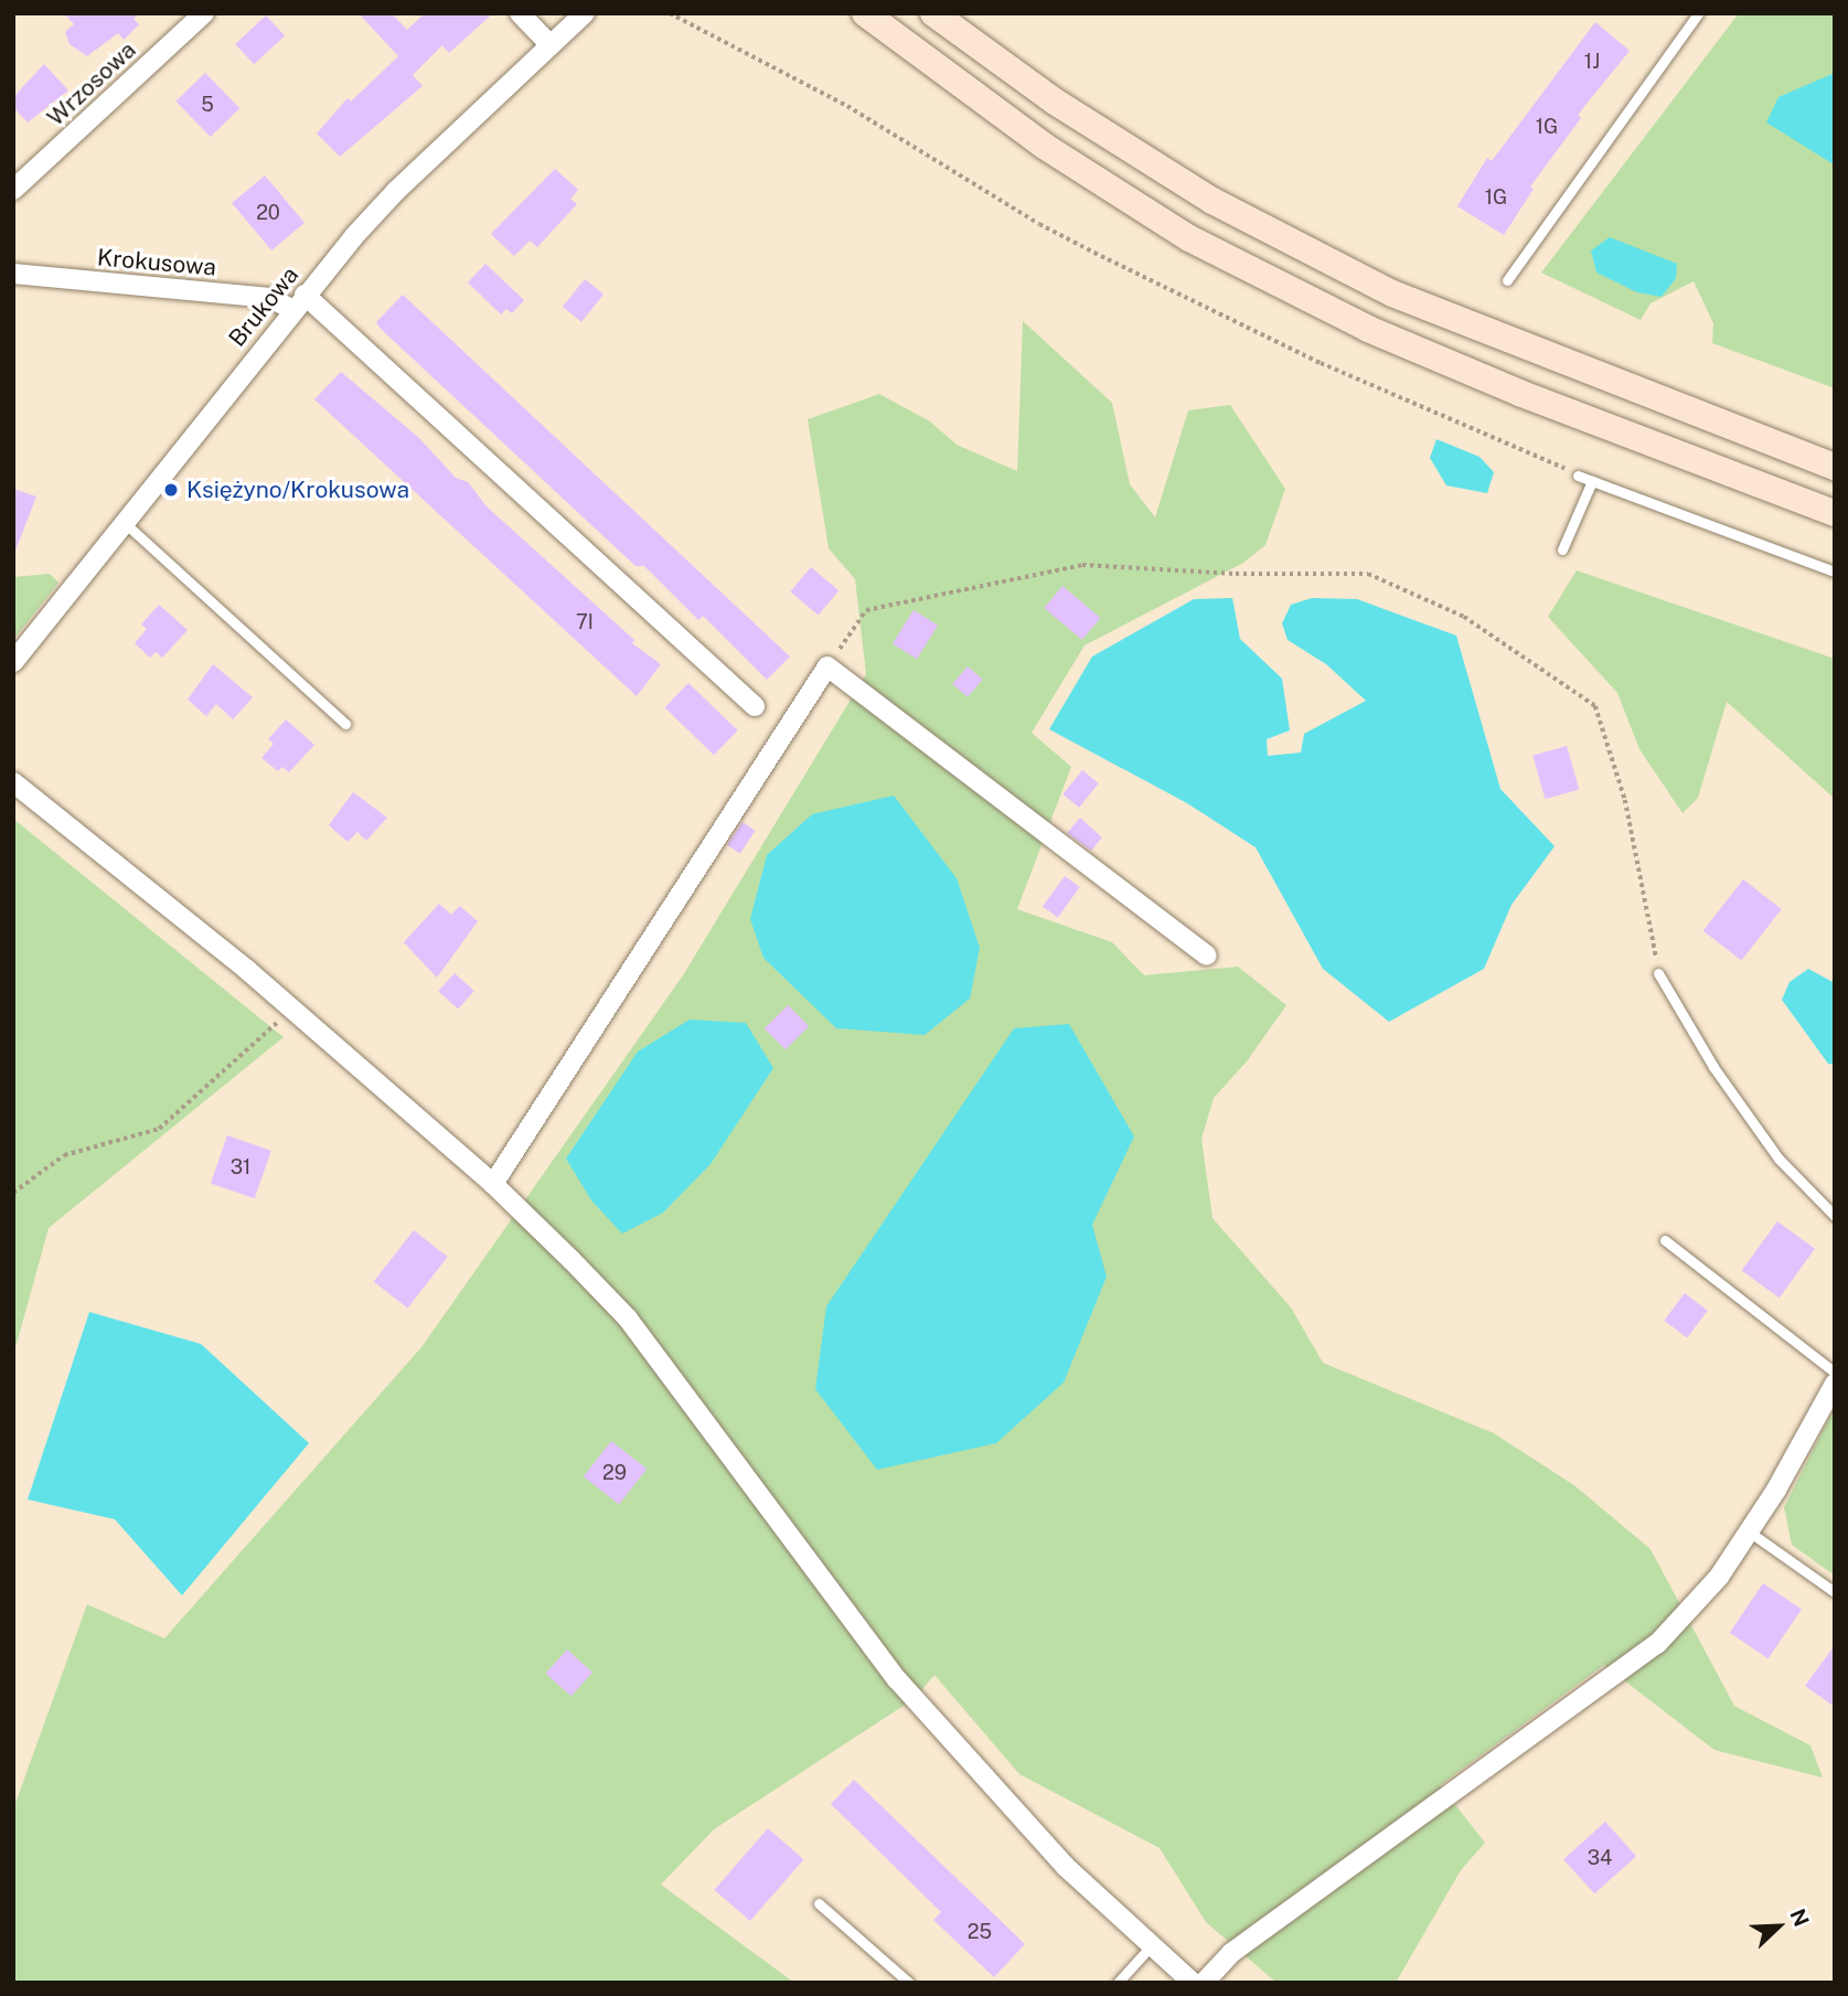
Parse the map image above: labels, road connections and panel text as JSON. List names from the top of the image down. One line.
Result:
{"streets":{"street":["Wrzosowa","Krokusowa","Brukowa"]},"crossings":[["Krokusowa","Brukowa"]],"places":["Księżyno/Krokusowa"],"house_numbers":["1J","5","1G","1G","20","7I","31","29","34","25"],"north":"top right"}
